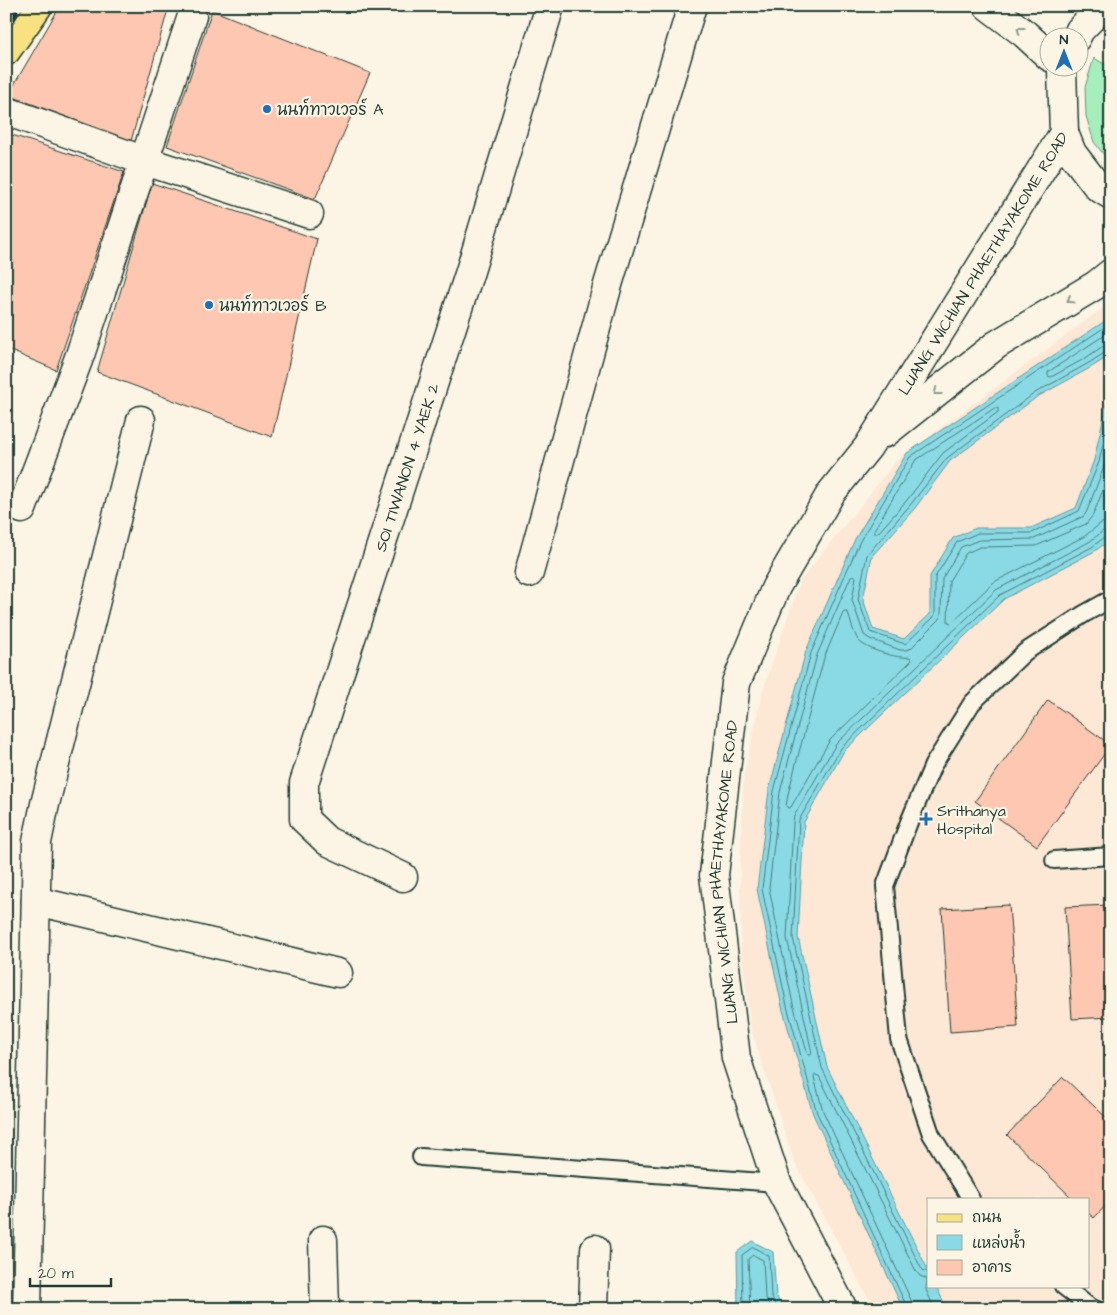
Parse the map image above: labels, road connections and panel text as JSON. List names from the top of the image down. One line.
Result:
{"streets":{"street":["LUANG WICHIAN PHAETHAYAKOME ROAD","SOI TIWANON 4 YAEK 2"]},"places":{"other":["นนท์ทาวเวอร์ A","นนท์ทาวเวอร์ B"],"health":["Srithanya Hospital"]},"legend":["ถนน","แหล่งน้ำ","อาคาร"],"scale_bar":"20 m","north":"top"}
